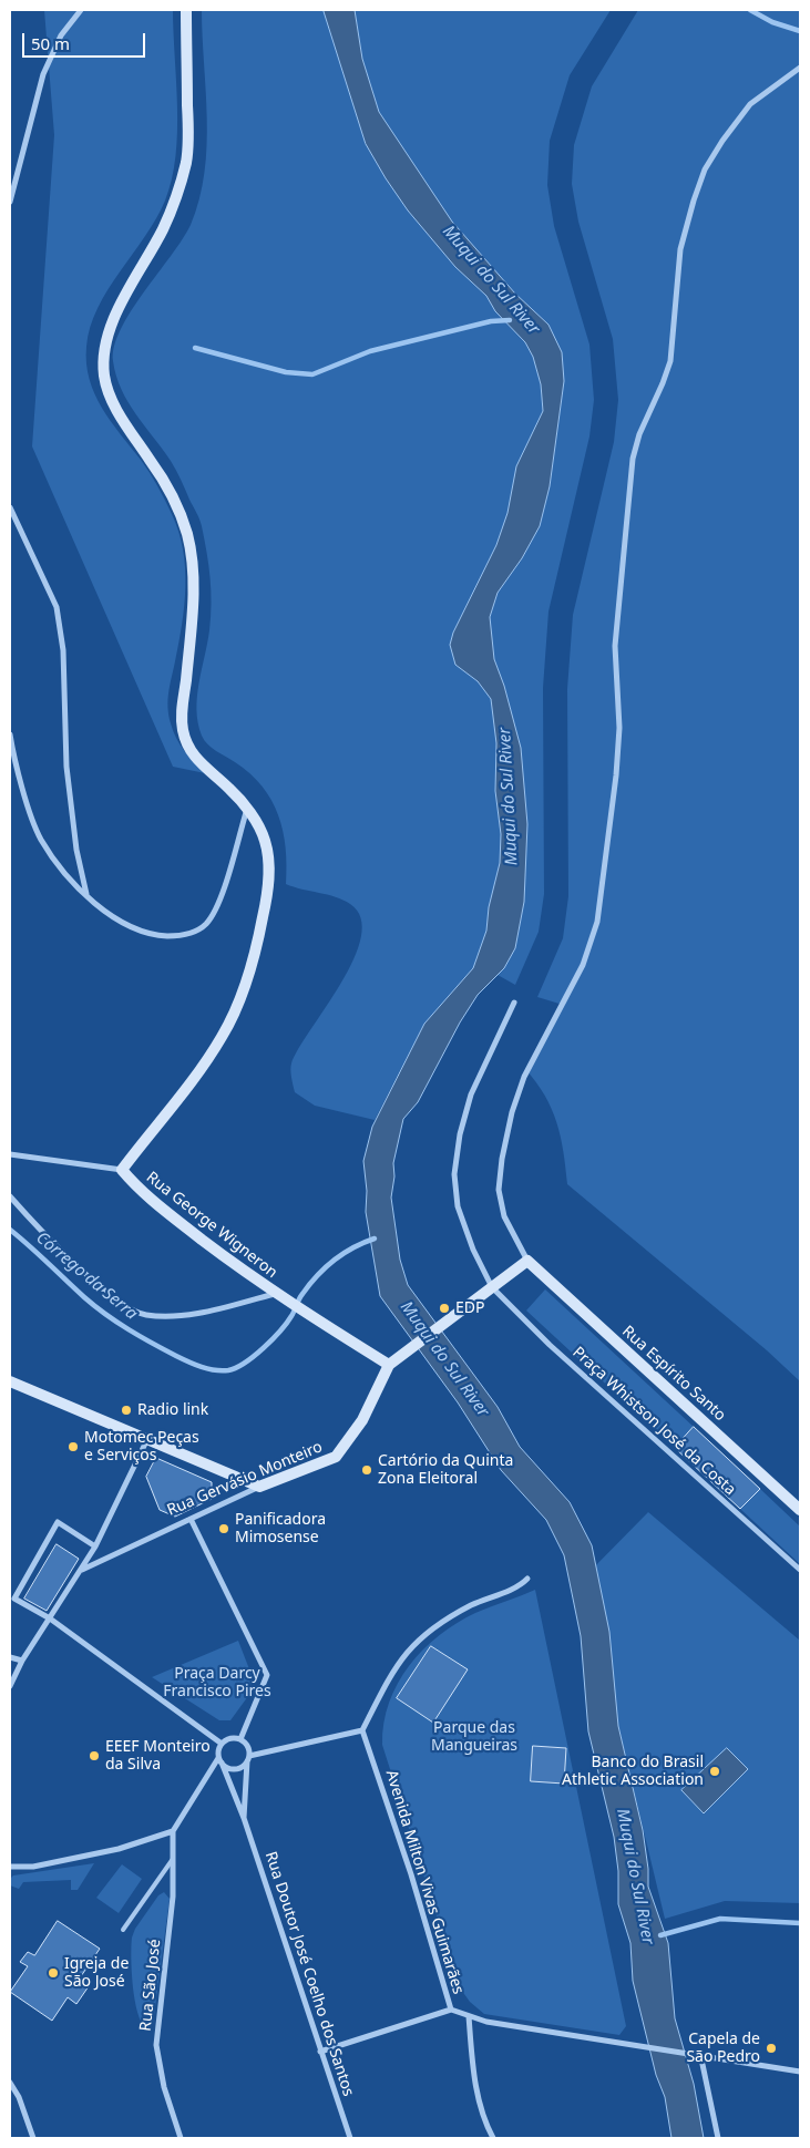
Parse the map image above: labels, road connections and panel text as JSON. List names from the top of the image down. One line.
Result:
{"streets":{"main road":["Rua George Wigneron","Rua Espírito Santo","Rua Gervásio Monteiro"],"street":["Praça Whistson José da Costa","Avenida Milton Vivas Guimarães","Rua Doutor José Coelho dos Santos","Rua São José"]},"crossings":[["Rua George Wigneron","Rua Gervásio Monteiro"]],"water":["Muqui do Sul River","Córrego da Serra"],"parks":["Praça Darcy Francisco Pires","Parque das Mangueiras"],"places":["EDP","Radio link","Motomec Peças e Serviços","Cartório da Quinta Zona Eleitoral","Panificadora Mimosense","EEEF Monteiro da Silva","Banco do Brasil Athletic Association","Igreja de São José","Capela de São Pedro"],"scale_bar":"50 m"}
